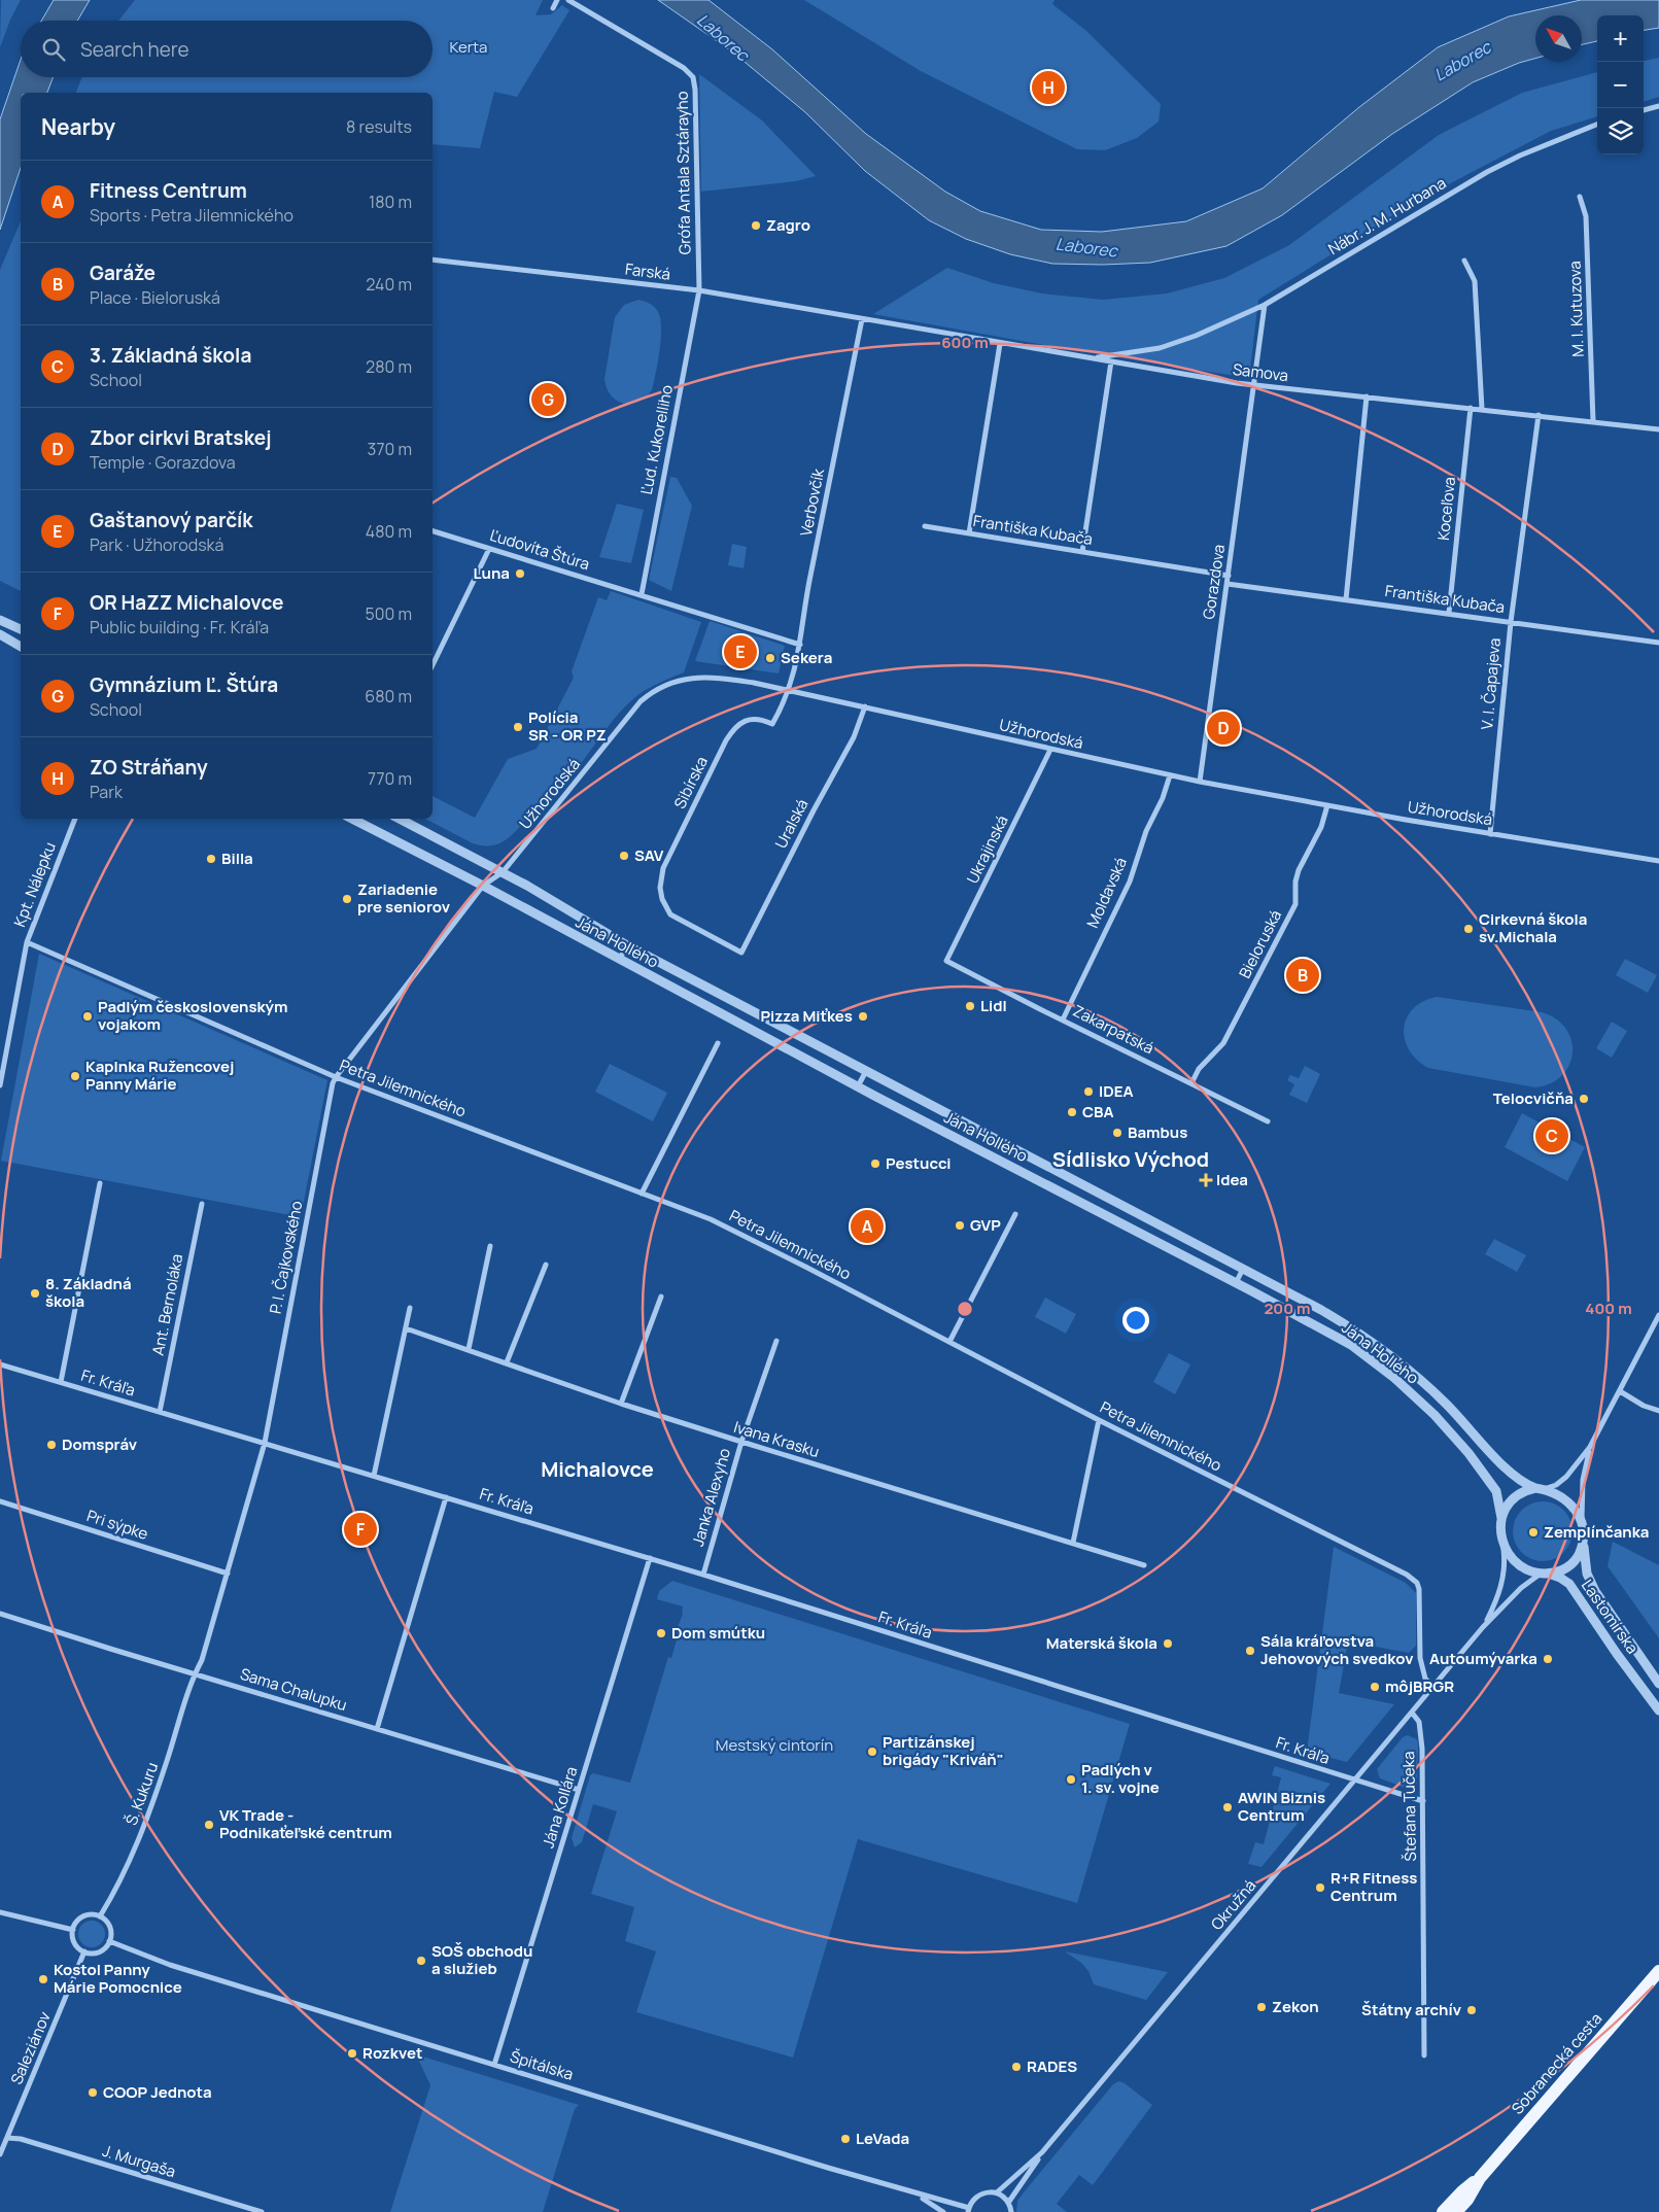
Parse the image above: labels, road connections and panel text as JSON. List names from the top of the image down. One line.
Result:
{"streets":{"main road":["Sobranecká cesta"],"street":["Grófa Antala Sztárayho","Nábr. J. M. Hurbana","Farská","M. I. Kutuzova","Samova","Ľud. Kukorelliho","Verbovčík","Koceľova","Františka Kubača","Ľudovíta Štúra","Gorazdova","V. I. Čapajeva","Užhorodská","Sibírska","Uralská","Ukrajinská","Kpt. Nálepku","Moldavská","Jána Hollého","Bieloruská","Zakarpatská","Petra Jilemnického","P. I. Čajkovského","Ant. Bernoláka","Fr. Kráľa","Ivana Krasku","Janka Alexyho","Pri sýpke","Lastomírska","Sama Chalupku","Š. Kukuru","Štefana Tučeka","Jána Kollára","Okružná","Saleziánov","Špitálska","J. Murgaša"]},"crossings":[["Grófa Antala Sztárayho","Farská"],["Grófa Antala Sztárayho","Ľud. Kukorelliho"],["Nábr. J. M. Hurbana","Samova"],["Farská","Samova"],["Farská","Ľud. Kukorelliho"],["Farská","Verbovčík"],["M. I. Kutuzova","Samova"],["Samova","Verbovčík"],["Samova","Koceľova"],["Samova","Gorazdova"],["Samova","V. I. Čapajeva"],["Ľud. Kukorelliho","Ľudovíta Štúra"],["Verbovčík","Užhorodská"],["Verbovčík","Sibírska"],["Koceľova","Františka Kubača"],["Františka Kubača","Gorazdova"],["Františka Kubača","V. I. Čapajeva"],["Gorazdova","Užhorodská"],["V. I. Čapajeva","Užhorodská"],["Užhorodská","Uralská"],["Užhorodská","Ukrajinská"],["Užhorodská","Moldavská"],["Užhorodská","Jána Hollého"],["Užhorodská","Bieloruská"],["Sibírska","Uralská"],["Ukrajinská","Zakarpatská"],["Kpt. Nálepku","Petra Jilemnického"],["Moldavská","Zakarpatská"],["Jána Hollého","P. I. Čajkovského"],["Jána Hollého","Lastomírska"],["Bieloruská","Zakarpatská"],["Petra Jilemnického","P. I. Čajkovského"],["Petra Jilemnického","Okružná"],["P. I. Čajkovského","Fr. Kráľa"],["P. I. Čajkovského","Pri sýpke"],["P. I. Čajkovského","Sama Chalupku"],["P. I. Čajkovského","Š. Kukuru"],["Ant. Bernoláka","Fr. Kráľa"],["Fr. Kráľa","Janka Alexyho"],["Fr. Kráľa","Štefana Tučeka"],["Fr. Kráľa","Jána Kollára"],["Fr. Kráľa","Okružná"],["Ivana Krasku","Janka Alexyho"],["Sama Chalupku","Š. Kukuru"],["Sama Chalupku","Jána Kollára"],["Š. Kukuru","Saleziánov"],["Š. Kukuru","Špitálska"],["Štefana Tučeka","Okružná"],["Jána Kollára","Špitálska"],["Saleziánov","Špitálska"],["Saleziánov","J. Murgaša"]],"districts":["Sídlisko Východ","Michalovce"],"water":["Laborec"],"parks":["Kerta","Mestský cintorín"],"places":{"other":["Zagro","Luna","Sekera","Polícia SR - OR PZ","SAV","Billa","Zariadenie pre seniorov","Cirkevná škola sv.Michala","Lidl","Padlým československým vojakom","Pizza Miťkes","Kaplnka Ružencovej Panny Márie","IDEA","Telocvičňa","CBA","Bambus","Pestucci","GVP","8. Základná škola","Domspráv","Zemplínčanka","Dom smútku","Materská škola","Sála kráľovstva Jehovových svedkov","Autoumývarka","môjBRGR","Partizánskej brigády \"Kriváň\"","Padlých v 1. sv. vojne","AWIN Biznis Centrum","VK Trade - Podnikaťeľské centrum","R+R Fitness Centrum","SOŠ obchodu a služieb","Kostol Panny Márie Pomocnice","Zekon","Štátny archív","Rozkvet","RADES","COOP Jednota","LeVada"],"health":["Idea"]},"north":"top left","page":{"map_buttons":["+","−"],"search":"Search here","pins":["H","G","E","D","B","C","A","F"],"heading":["Nearby","8 results"],"list":[{"mark":"A","name":"Fitness Centrum","note":"Sports · Petra Jilemnického","value":"180 m"},{"mark":"B","name":"Garáže","note":"Place · Bieloruská","value":"240 m"},{"mark":"C","name":"3. Základná škola","note":"School","value":"280 m"},{"mark":"D","name":"Zbor cirkvi Bratskej","note":"Temple · Gorazdova","value":"370 m"},{"mark":"E","name":"Gaštanový parčík","note":"Park · Užhorodská","value":"480 m"},{"mark":"F","name":"OR HaZZ Michalovce","note":"Public building · Fr. Kráľa","value":"500 m"},{"mark":"G","name":"Gymnázium Ľ. Štúra","note":"School","value":"680 m"},{"mark":"H","name":"ZO Stráňany","note":"Park","value":"770 m"}]},"rings":["600 m","200 m","400 m"]}
